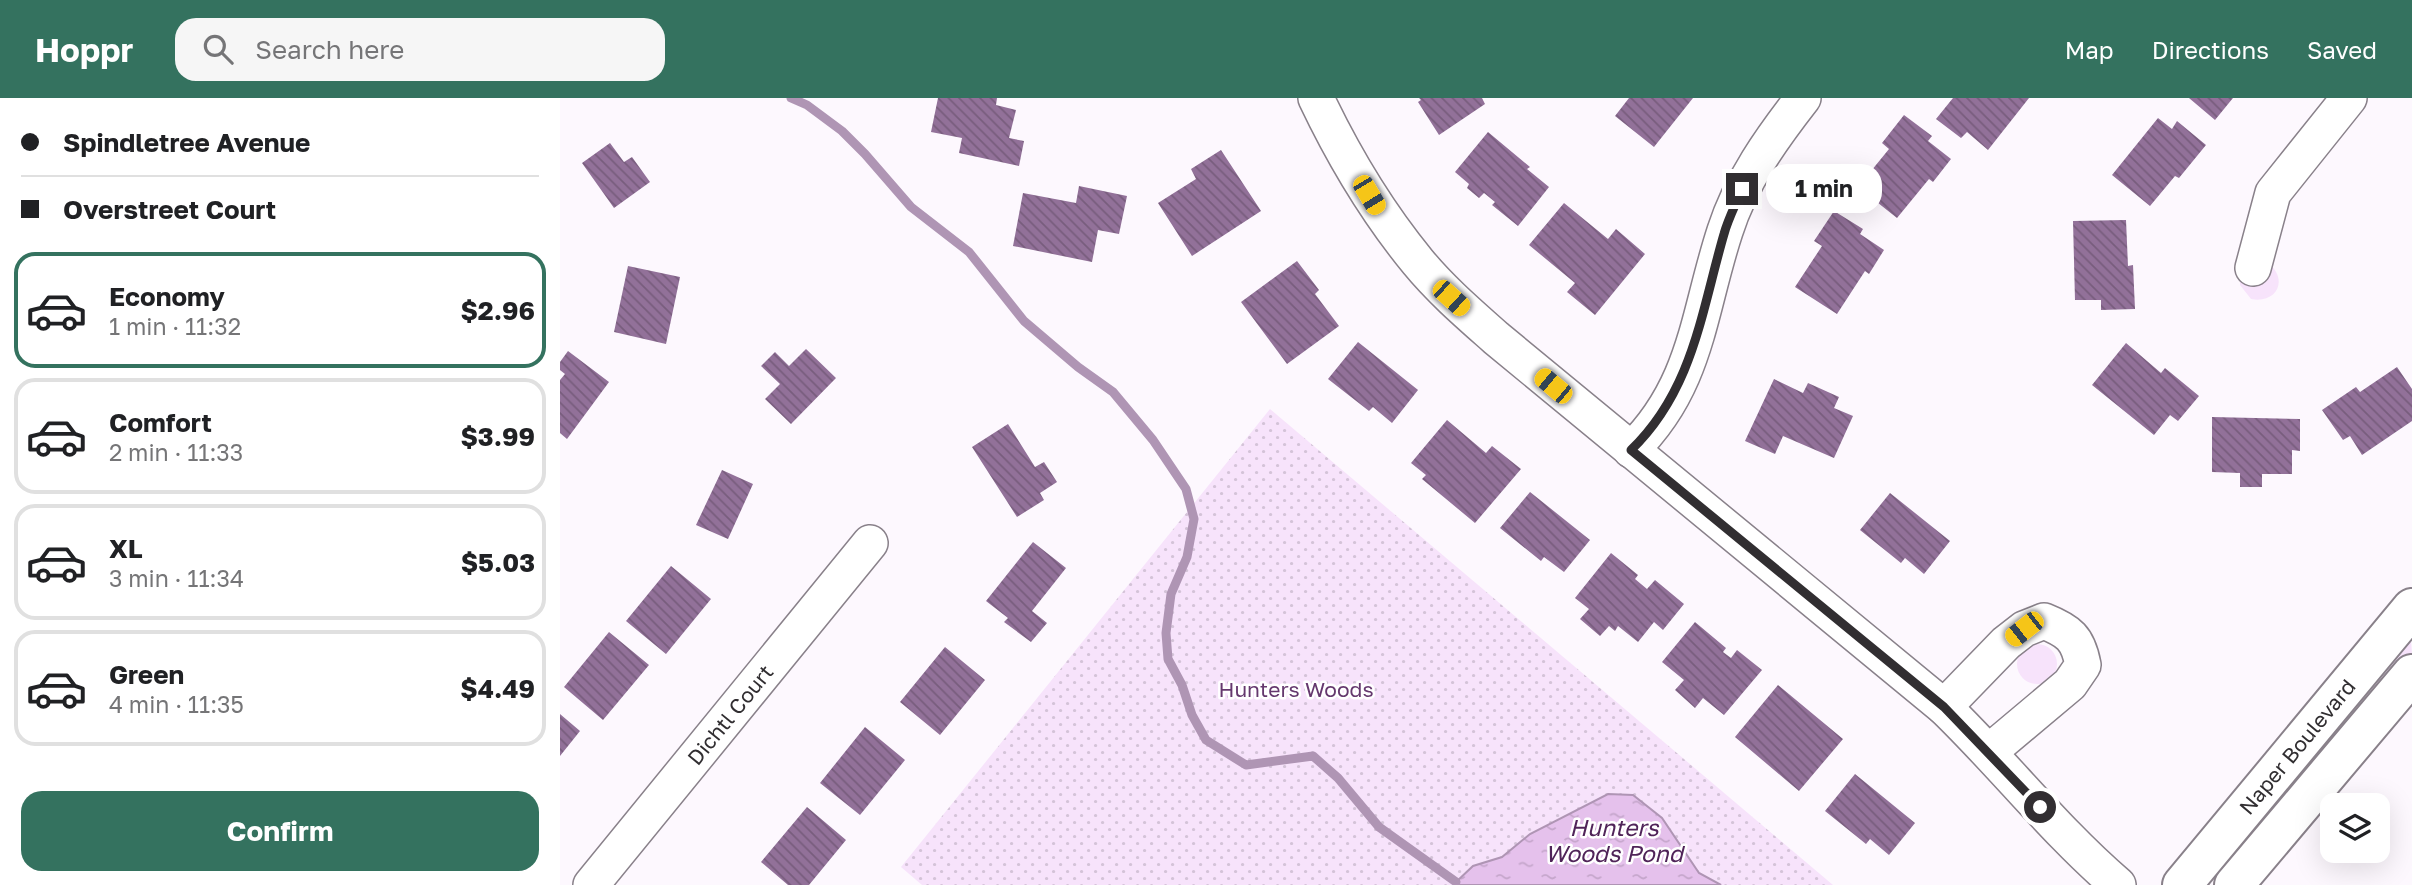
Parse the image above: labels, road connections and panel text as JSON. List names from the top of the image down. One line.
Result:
{"streets":{"main road":["Naper Boulevard"],"street":["Dichtl Court"]},"water":["Hunters Woods Pond"],"parks":["Hunters Woods"],"page":{"header":"Hoppr","search":"Search here","nav":["Map","Directions","Saved"],"banner":["Spindletree Avenue","Overstreet Court"],"bubble":"1 min","list":[{"name":"Economy","note":"1 min · 11:32","value":"$2.96"},{"name":"Comfort","note":"2 min · 11:33","value":"$3.99"},{"name":"XL","note":"3 min · 11:34","value":"$5.03"},{"name":"Green","note":"4 min · 11:35","value":"$4.49"}],"buttons":"Confirm"}}
